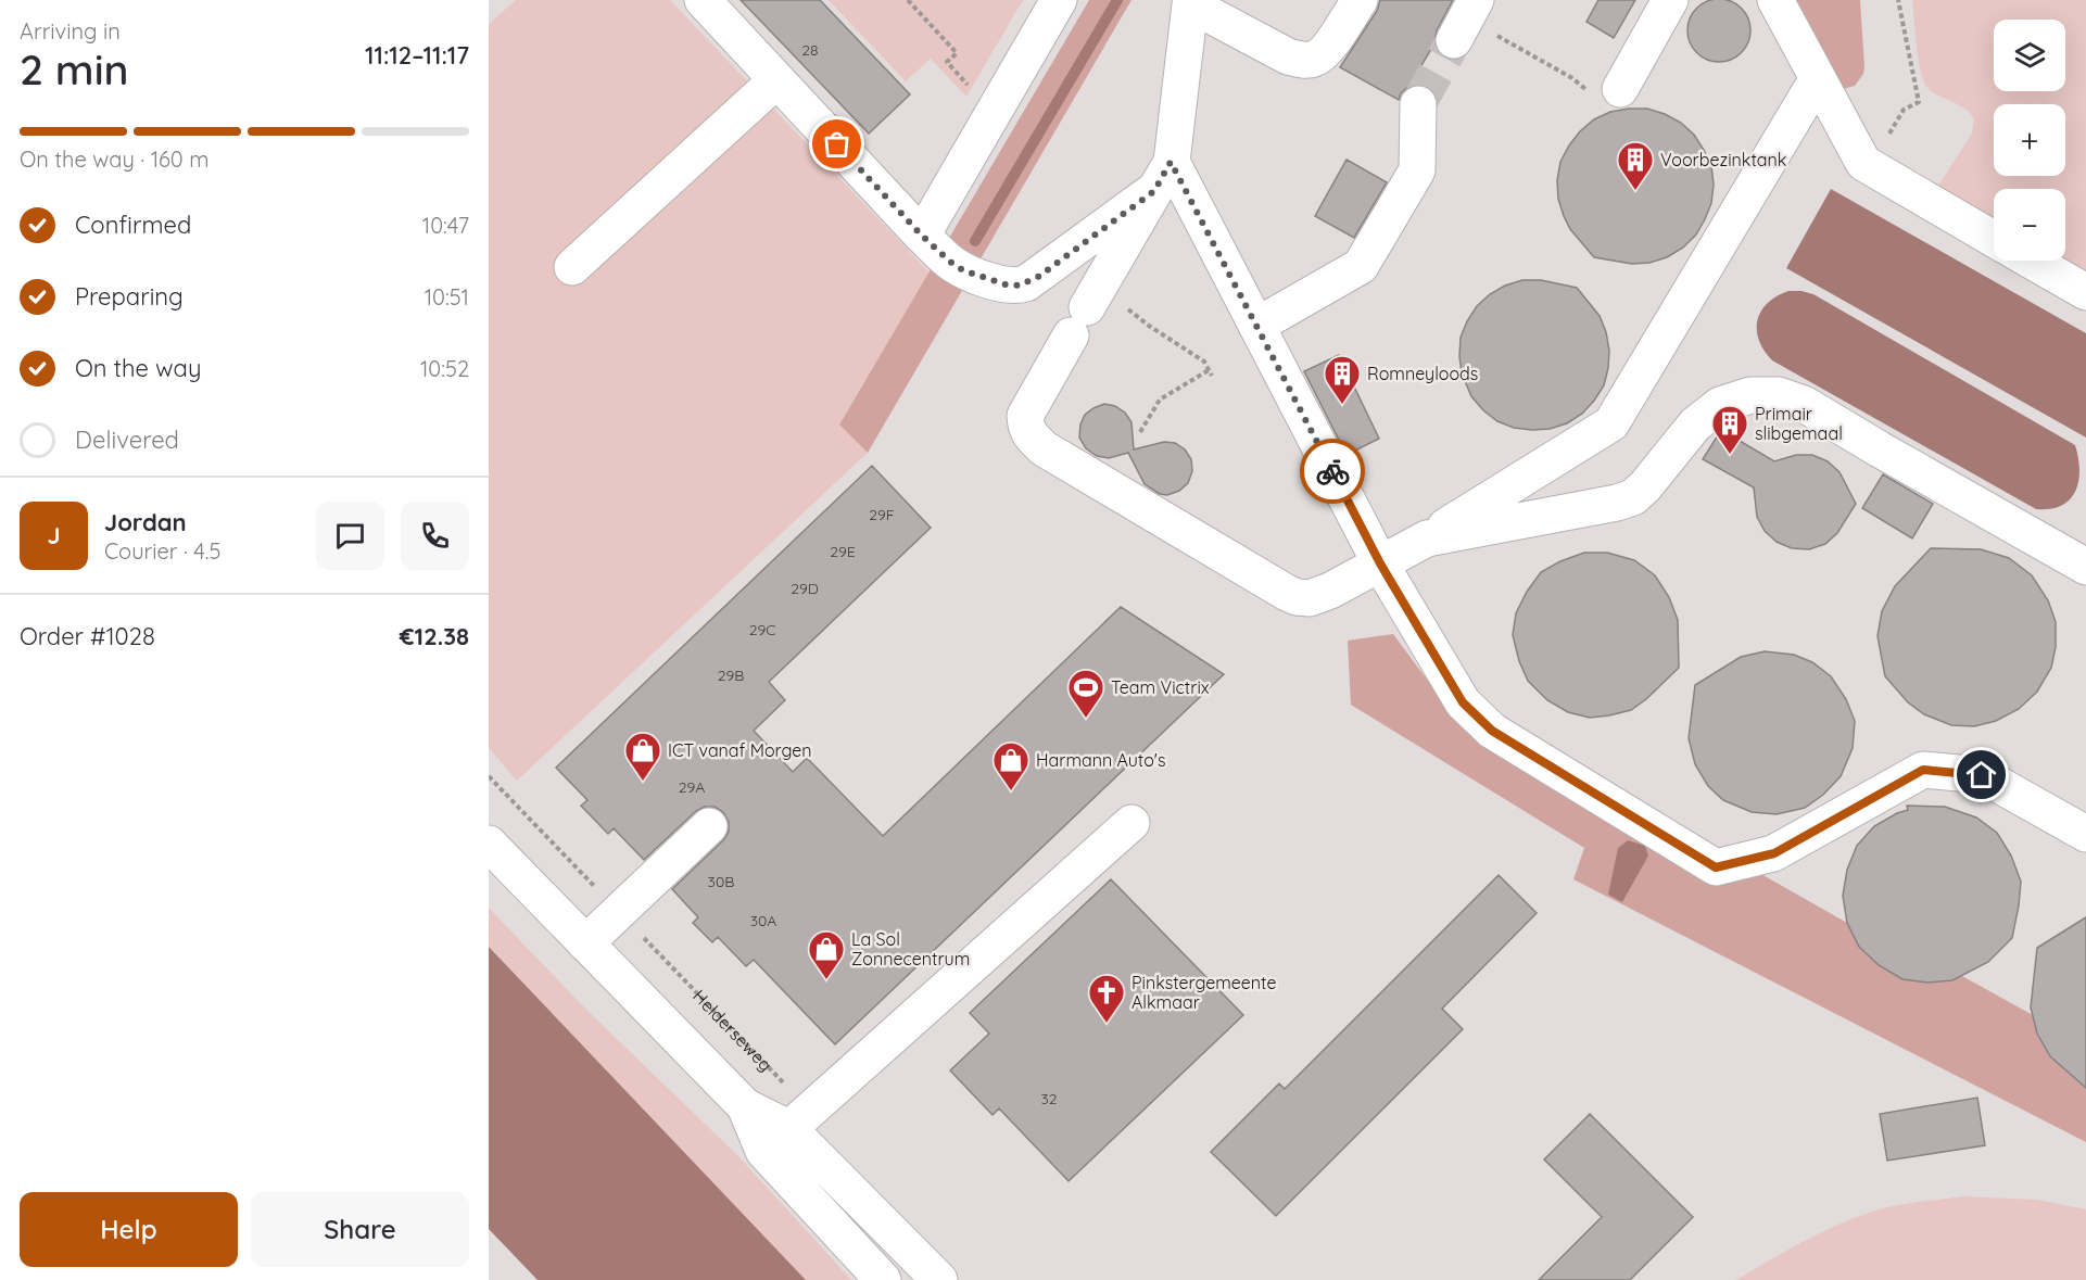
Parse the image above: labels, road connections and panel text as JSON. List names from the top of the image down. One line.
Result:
{"streets":{"path":["Helderseweg"]},"places":{"building":["Voorbezinktank","Romneyloods","Primair slibgemaal"],"sports":["Team Victrix"],"shop":["ICT vanaf Morgen","Harmann Auto's","La Sol Zonnecentrum"],"church":["Pinkstergemeente Alkmaar"]},"house_numbers":["28","29F","29E","29D","29C","29B","29A","30B","30A","32"],"page":{"heading":["2 min","Arriving in","11:12–11:17"],"panel":["Jordan","Courier · 4.5","Order #1028","€12.38"],"map_buttons":["+","−"],"bar":"On the way · 160 m","list":[["Confirmed","10:47"],["Preparing","10:51"],["On the way","10:52"],"Delivered"],"round":"J","buttons":["Help","Share"]}}
